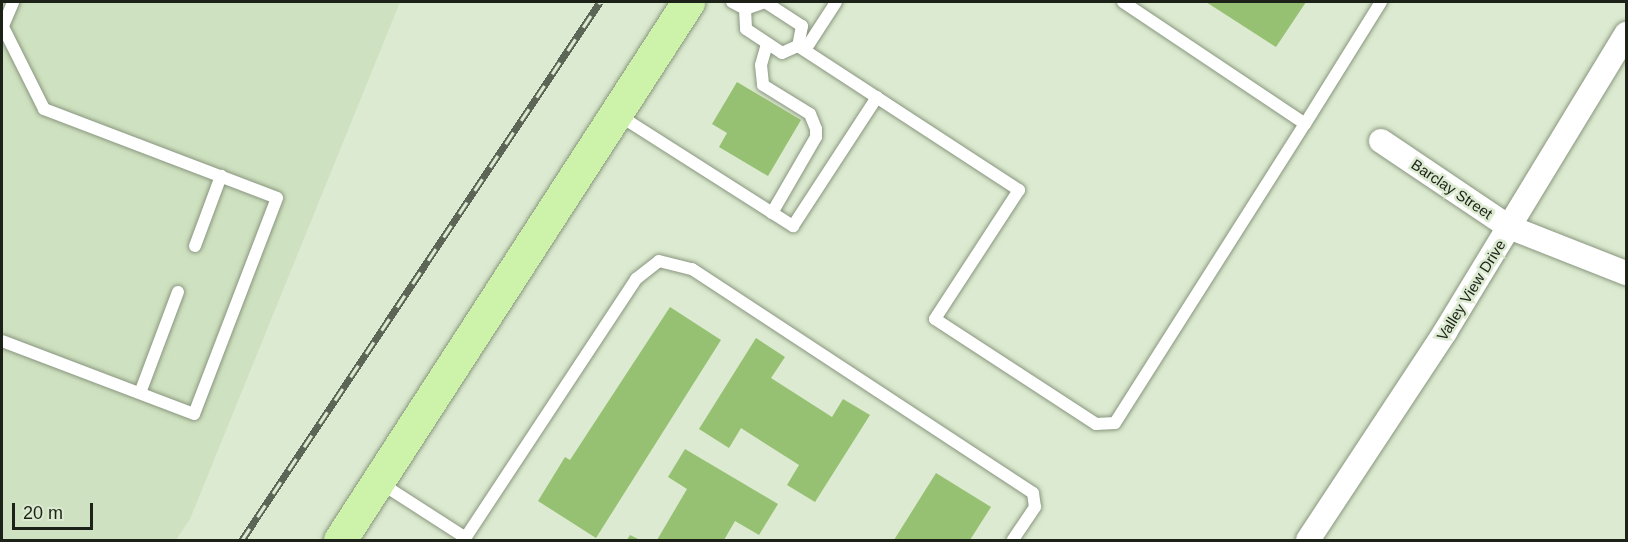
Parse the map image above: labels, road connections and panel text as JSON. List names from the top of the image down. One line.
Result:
{"streets":{"street":["Barclay Street","Valley View Drive"]},"crossings":[["Barclay Street","Valley View Drive"]],"scale_bar":"20 m"}
